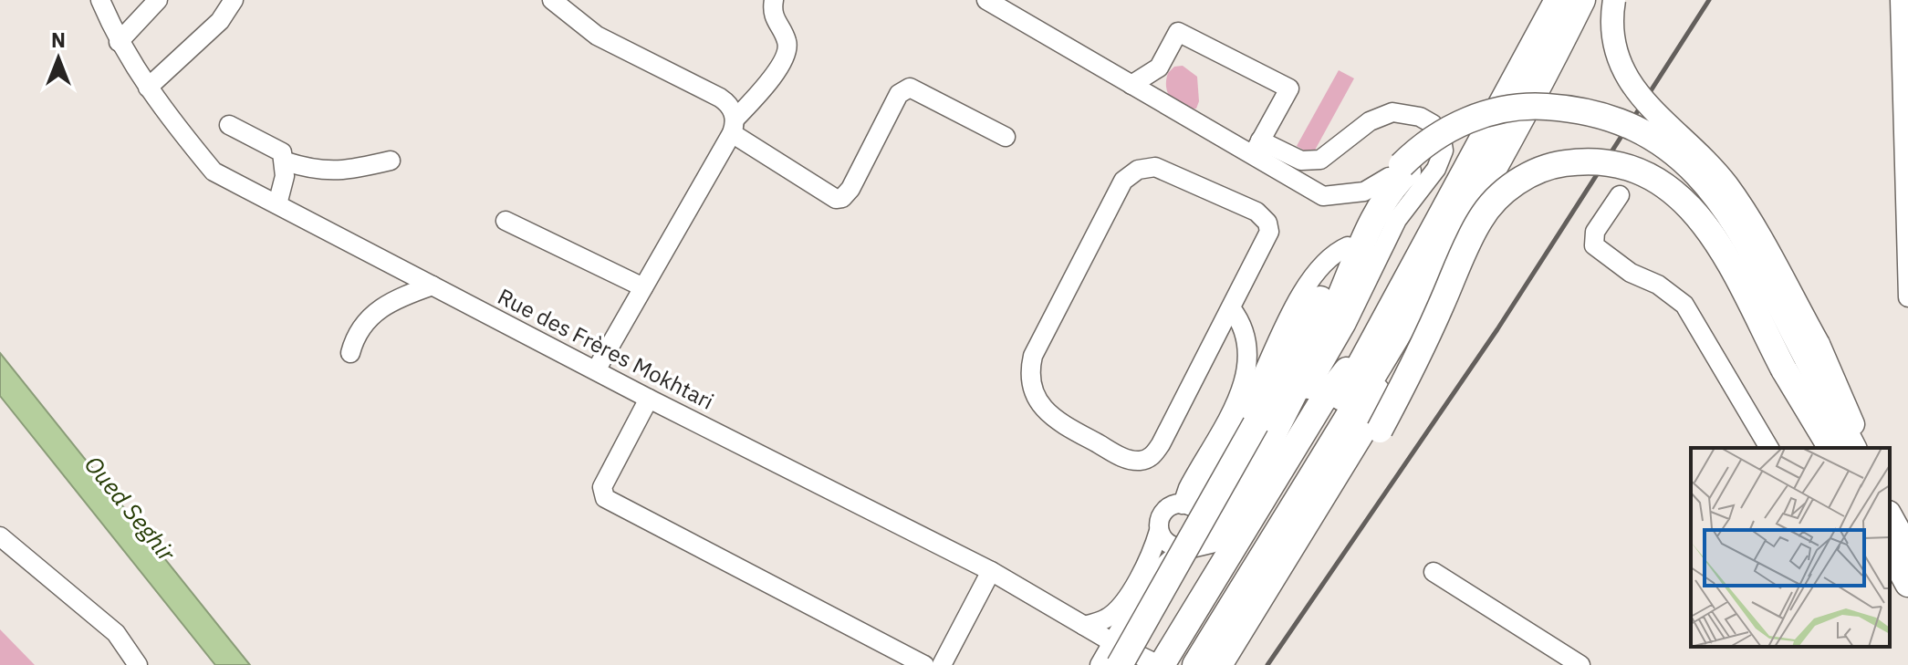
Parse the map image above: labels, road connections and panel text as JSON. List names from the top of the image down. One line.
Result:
{"streets":{"street":["Rue des Frères Mokhtari"]},"water":["Oued Seghir"],"north":"top"}
